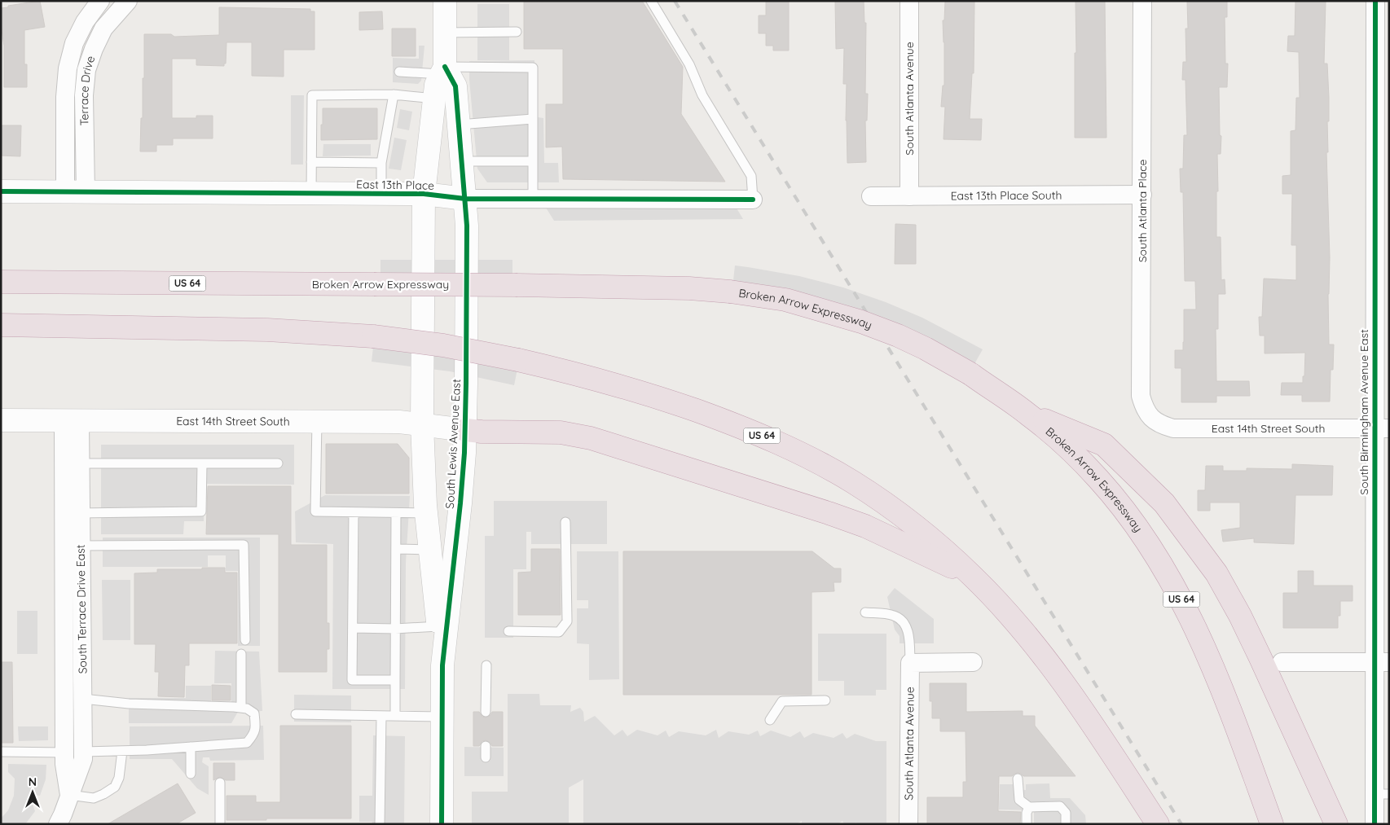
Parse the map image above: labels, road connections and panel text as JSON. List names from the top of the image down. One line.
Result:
{"streets":{"highway":["US 64","Broken Arrow Expressway"],"street":["Terrace Drive","South Atlanta Avenue","East 13th Place","East 13th Place South","South Atlanta Place","South Birmingham Avenue East","East 14th Street South","South Lewis Avenue East","South Terrace Drive East"]},"crossings":[["Terrace Drive","East 13th Place"],["South Atlanta Avenue","East 13th Place South"],["East 13th Place","South Lewis Avenue East"],["East 13th Place South","South Atlanta Place"],["South Atlanta Place","East 14th Street South"],["South Birmingham Avenue East","East 14th Street South"],["East 14th Street South","South Lewis Avenue East"],["East 14th Street South","South Terrace Drive East"]],"north":"top"}
